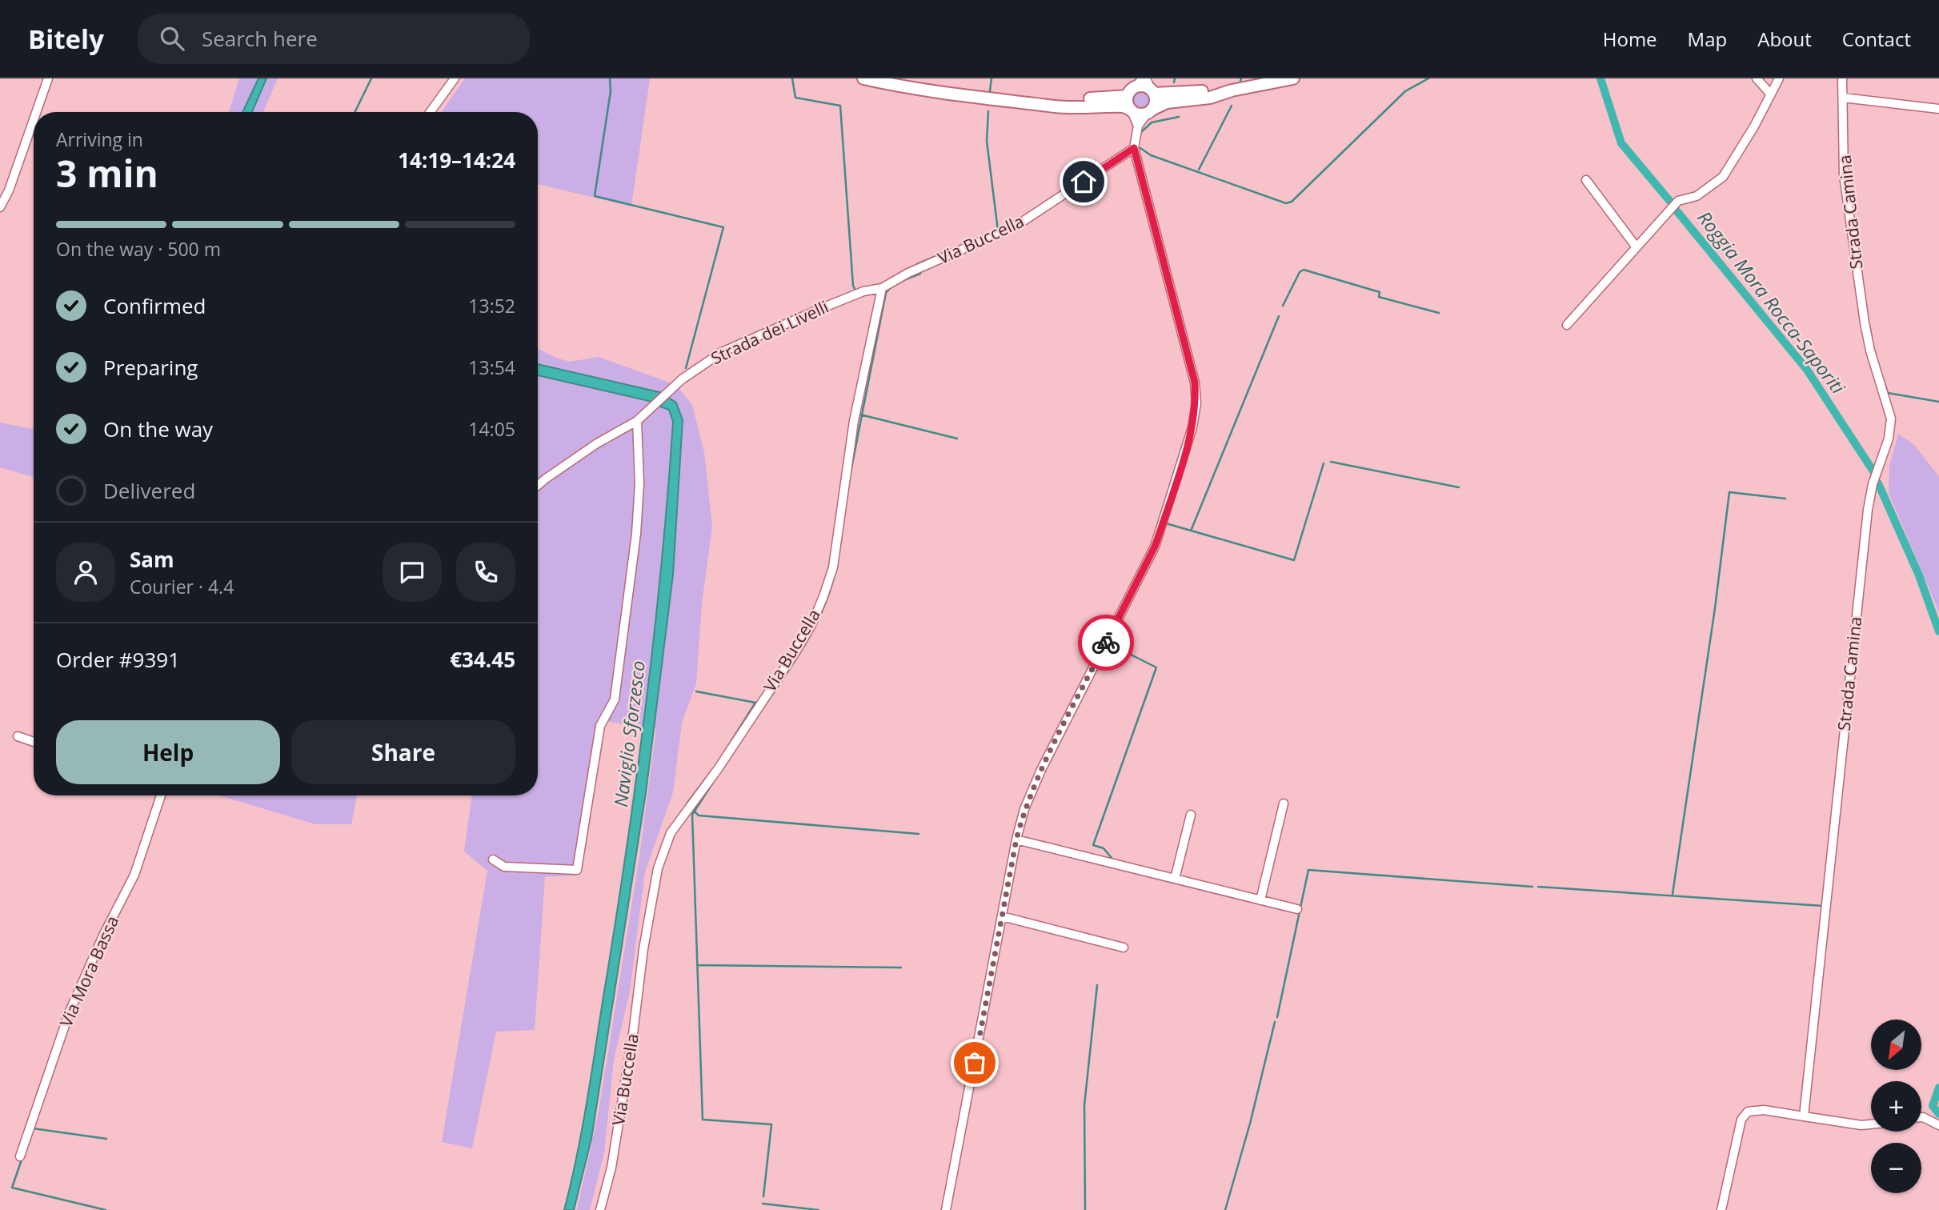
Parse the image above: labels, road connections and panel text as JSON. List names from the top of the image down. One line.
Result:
{"streets":{"street":["Strada Camina","Via Buccella","Strada dei Livelli","Via Mora Bassa"]},"crossings":[["Via Buccella","Strada dei Livelli"]],"water":["Roggia Mora Rocca-Saporiti","Naviglio Sforzesco"],"north":"bottom left","page":{"header":"Bitely","search":"Search here","nav":["Home","Map","About","Contact"],"heading":["3 min","Arriving in","14:19–14:24"],"panel":["Sam","Courier · 4.4","Order #9391","€34.45"],"bar":"On the way · 500 m","list":[["Confirmed","13:52"],["Preparing","13:54"],["On the way","14:05"],"Delivered"],"buttons":["Help","Share"],"map_buttons":["+","−"]}}
